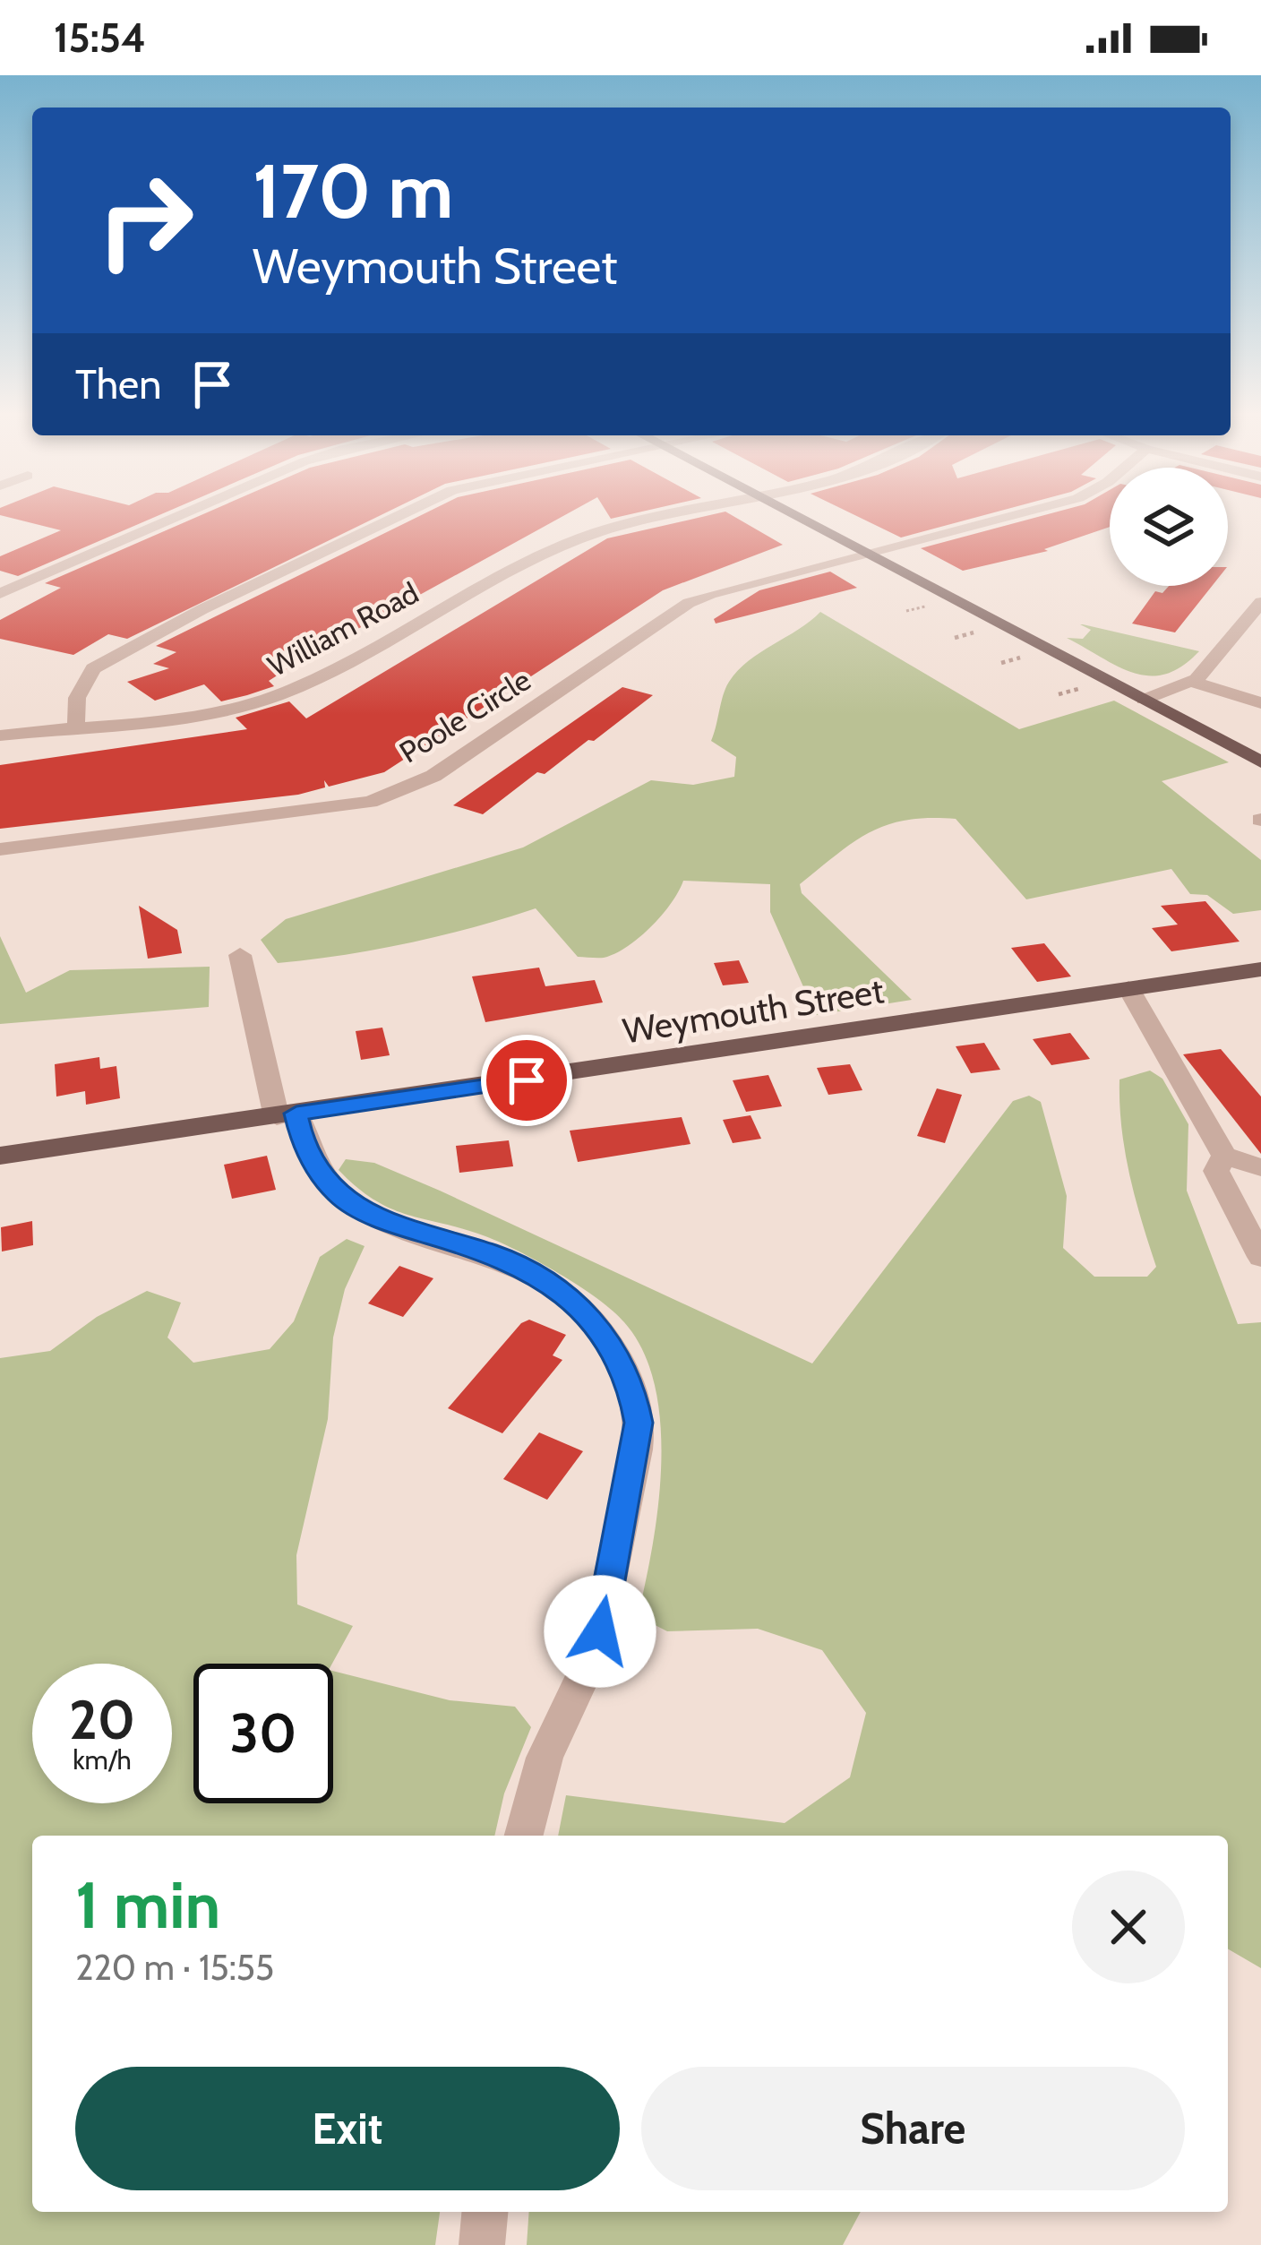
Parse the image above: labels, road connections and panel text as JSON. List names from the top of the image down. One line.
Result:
{"streets":{"main road":["Weymouth Street"],"street":["William Road","Poole Circle"]},"page":{"status":"15:54","turn":["170 m","Weymouth Street"],"then":"Then","speed":"20 km/h","limit":"30","heading":["1 min","220 m · 15:55"],"buttons":["Exit","Share"]}}
